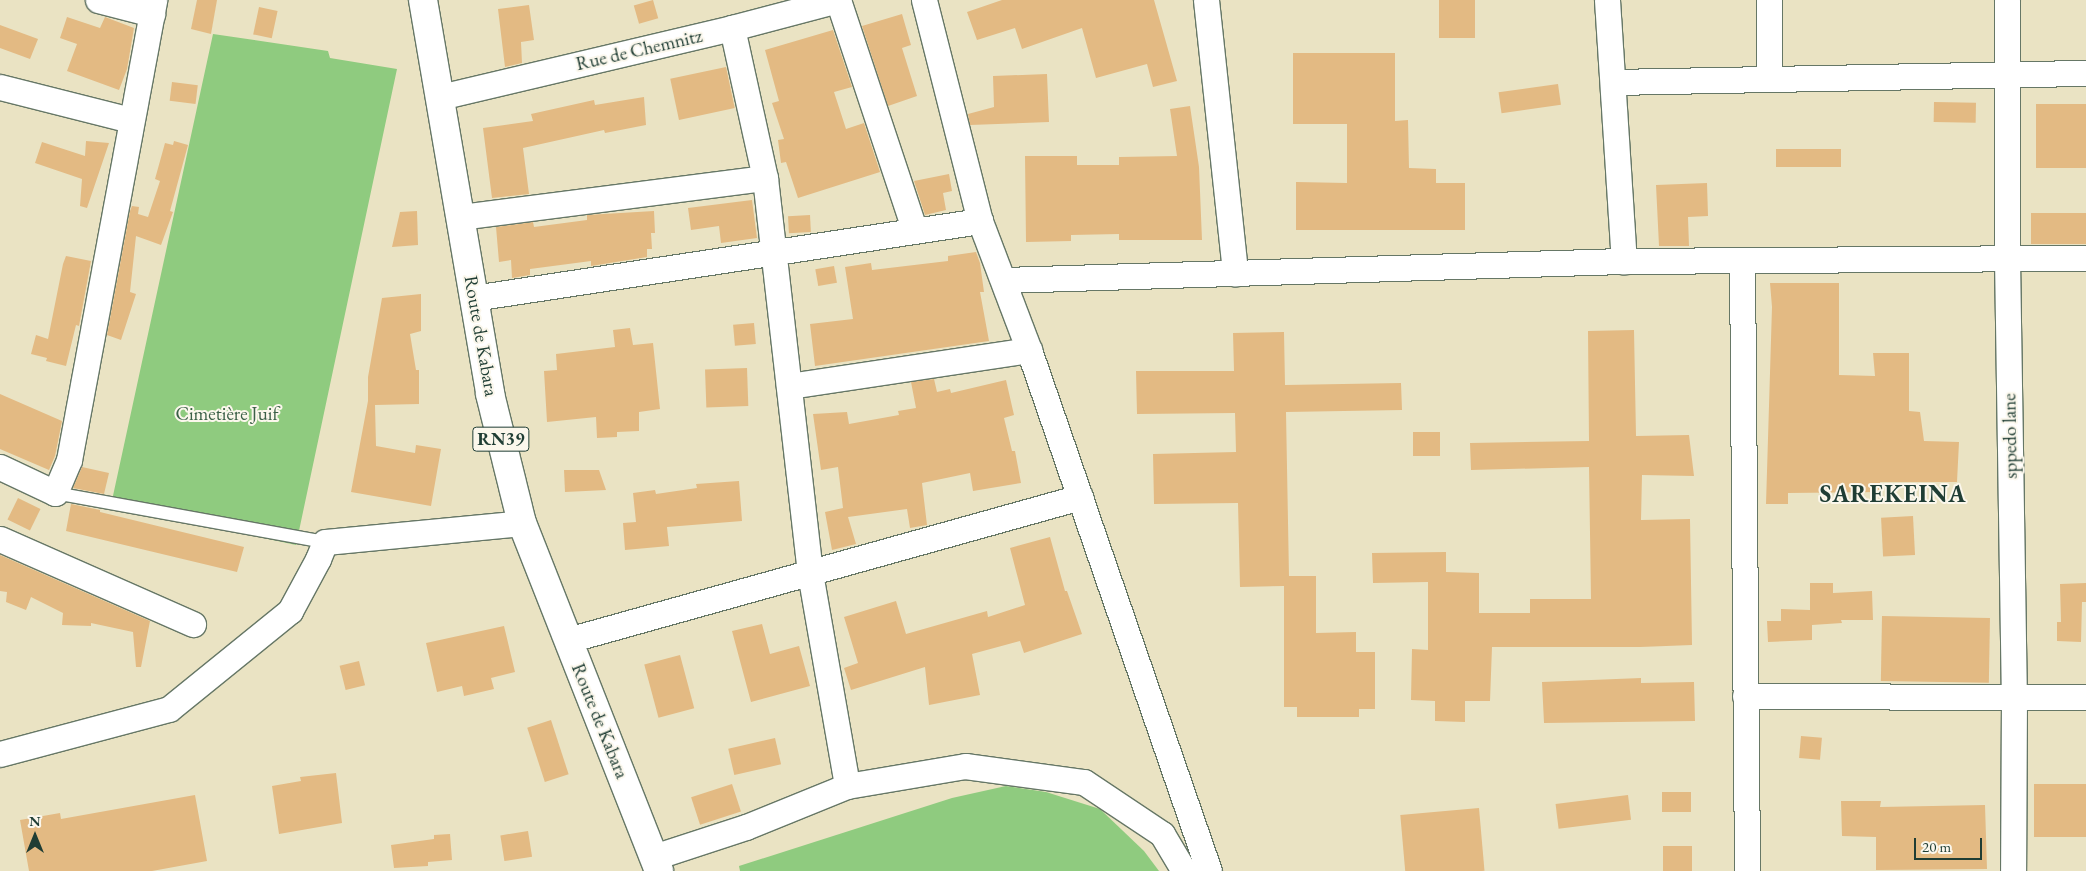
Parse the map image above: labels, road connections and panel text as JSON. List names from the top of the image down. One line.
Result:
{"streets":{"main road":["Route de Kabara","RN39"],"street":["Rue de Chemnitz","sppedo lane"]},"crossings":[["Rue de Chemnitz","Route de Kabara"]],"districts":["SAREKEINA"],"parks":["Cimetière Juif"],"scale_bar":"20 m","north":"top"}
